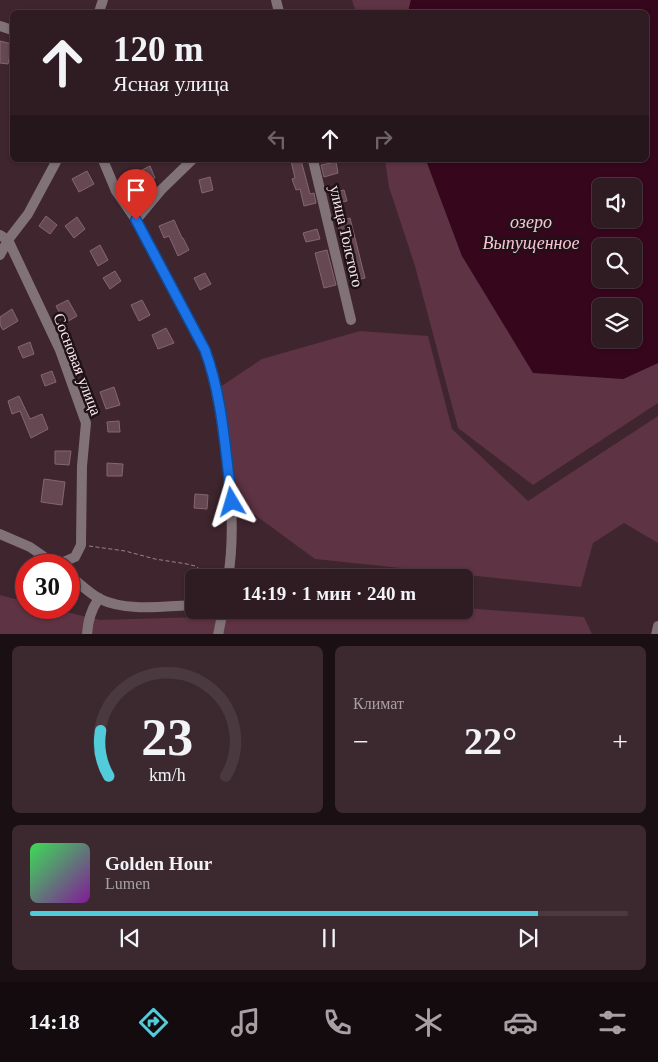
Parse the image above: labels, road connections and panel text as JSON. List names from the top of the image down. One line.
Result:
{"streets":{"street":["улица Толстого","Сосновая улица"]},"water":["озеро Выпущенное"],"page":{"turn":["120 m","Ясная улица"],"limit":"30","trip":"14:19 · 1 мин · 240 m","tile":"Климат","heat":["−","22°","+"],"song":["Golden Hour","Lumen"],"tabs":"14:18","gauge":["23","km/h"]}}
